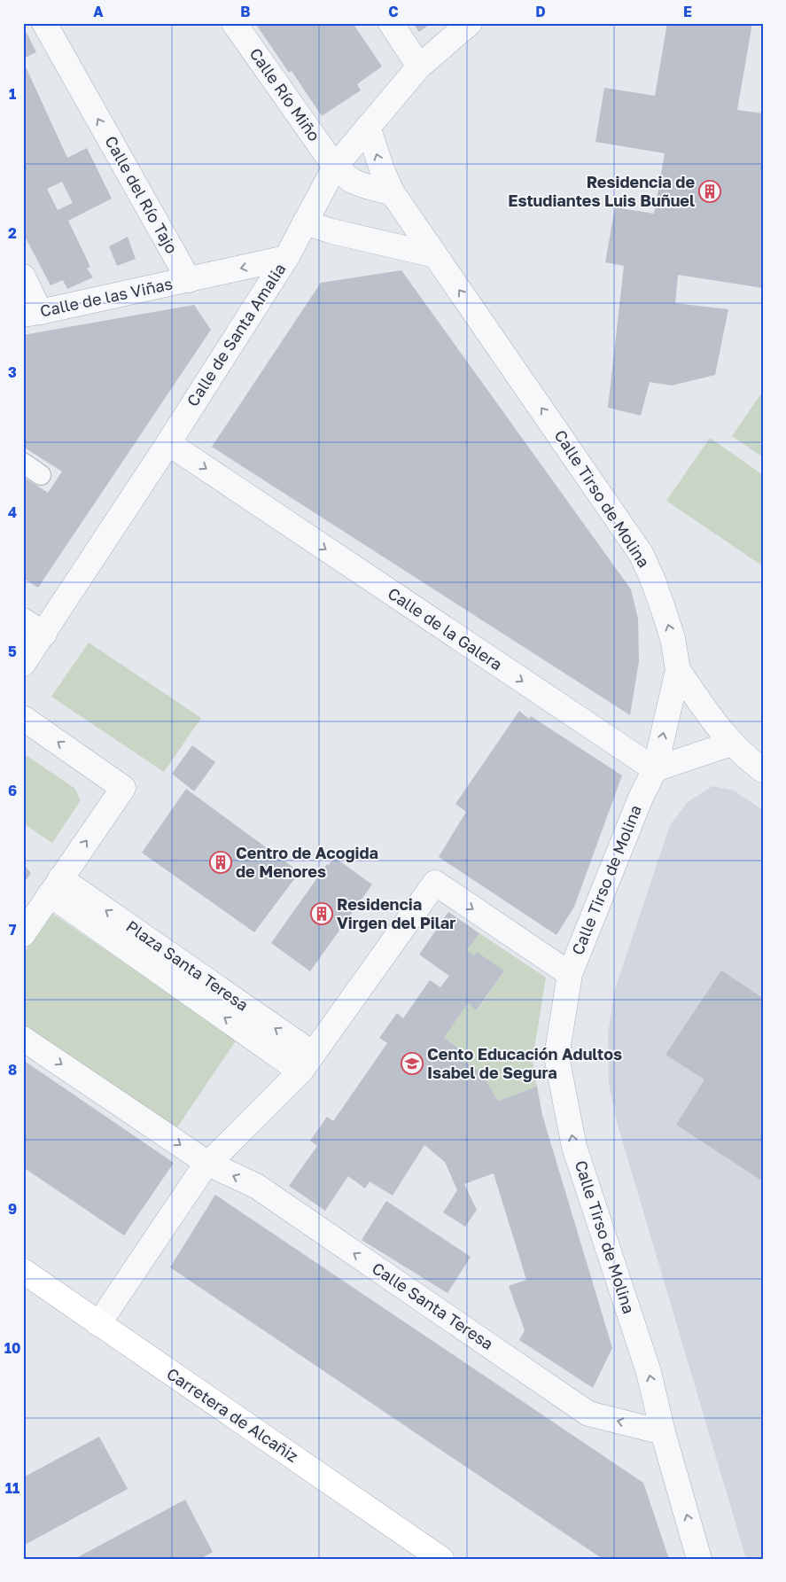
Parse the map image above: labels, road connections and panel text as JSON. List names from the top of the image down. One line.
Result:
{"streets":{"main road":["Carretera de Alcañiz"],"street":["Calle Río Miño","Calle del Río Tajo","Calle de las Viñas","Calle de Santa Amalia","Calle Tirso de Molina","Calle de la Galera","Plaza Santa Teresa","Calle Santa Teresa"]},"crossings":[["Calle Río Miño","Calle de Santa Amalia"],["Calle del Río Tajo","Calle de las Viñas"],["Calle de Santa Amalia","Calle Tirso de Molina"],["Calle de Santa Amalia","Calle de la Galera"],["Calle Tirso de Molina","Calle de la Galera"],["Calle Tirso de Molina","Calle Santa Teresa"]],"one_way":["Calle del Río Tajo","Calle Tirso de Molina","Calle de la Galera","Calle Santa Teresa"],"places":{"building":["Residencia de Estudiantes Luis Buñuel","Centro de Acogida de Menores","Residencia Virgen del Pilar"],"school or university":["Cento Educación Adultos Isabel de Segura"]},"grid":{"columns":["A","B","C","D","E"],"rows":["1","2","3","4","5","6","7","8","9","10","11"]}}
